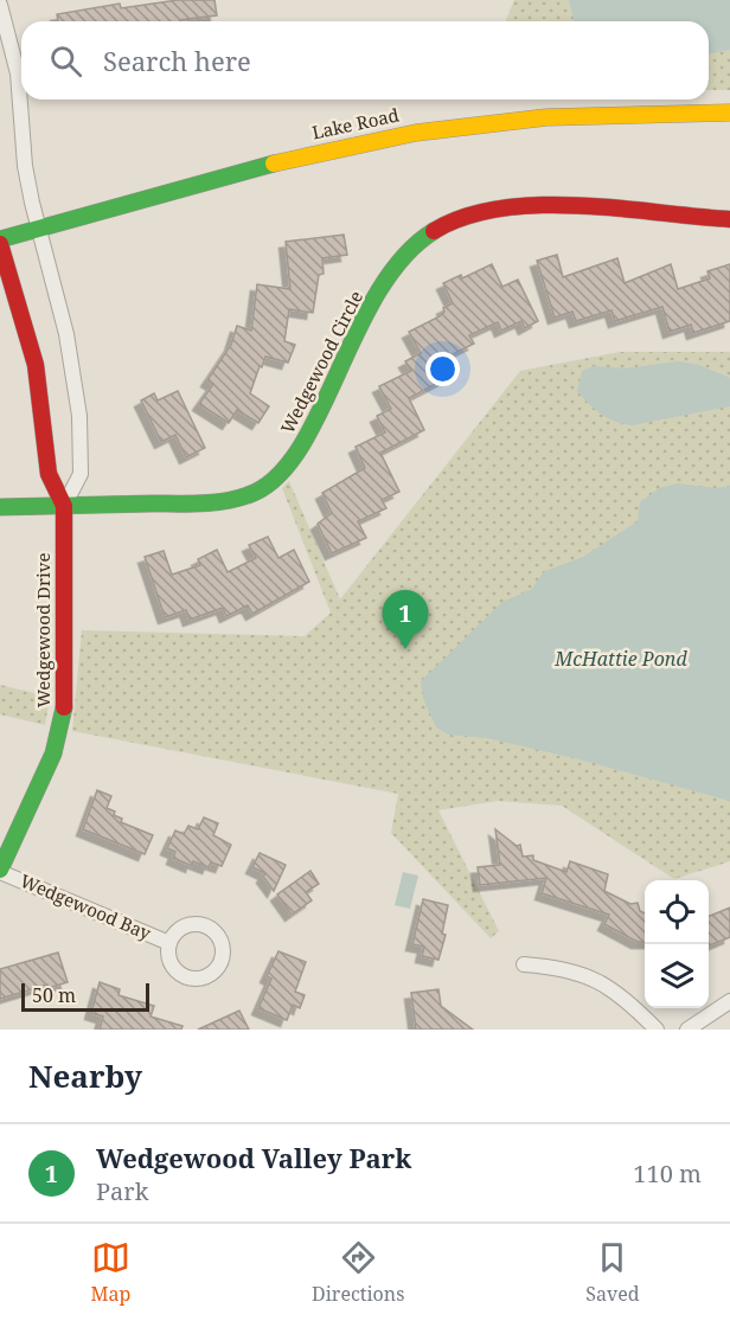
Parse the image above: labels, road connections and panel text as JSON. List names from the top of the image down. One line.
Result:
{"streets":{"street":["Lake Road","Wedgewood Circle","Wedgewood Drive","Wedgewood Bay"]},"crossings":[["Lake Road","Wedgewood Drive"],["Wedgewood Circle","Wedgewood Drive"],["Wedgewood Drive","Wedgewood Bay"]],"water":["McHattie Pond"],"scale_bar":"50 m","page":{"search":"Search here","pins":"1","scale":"50 m","heading":"Nearby","list":[{"mark":"1","name":"Wedgewood Valley Park","note":"Park","value":"110 m"}],"nav":["Map","Directions","Saved"]}}
